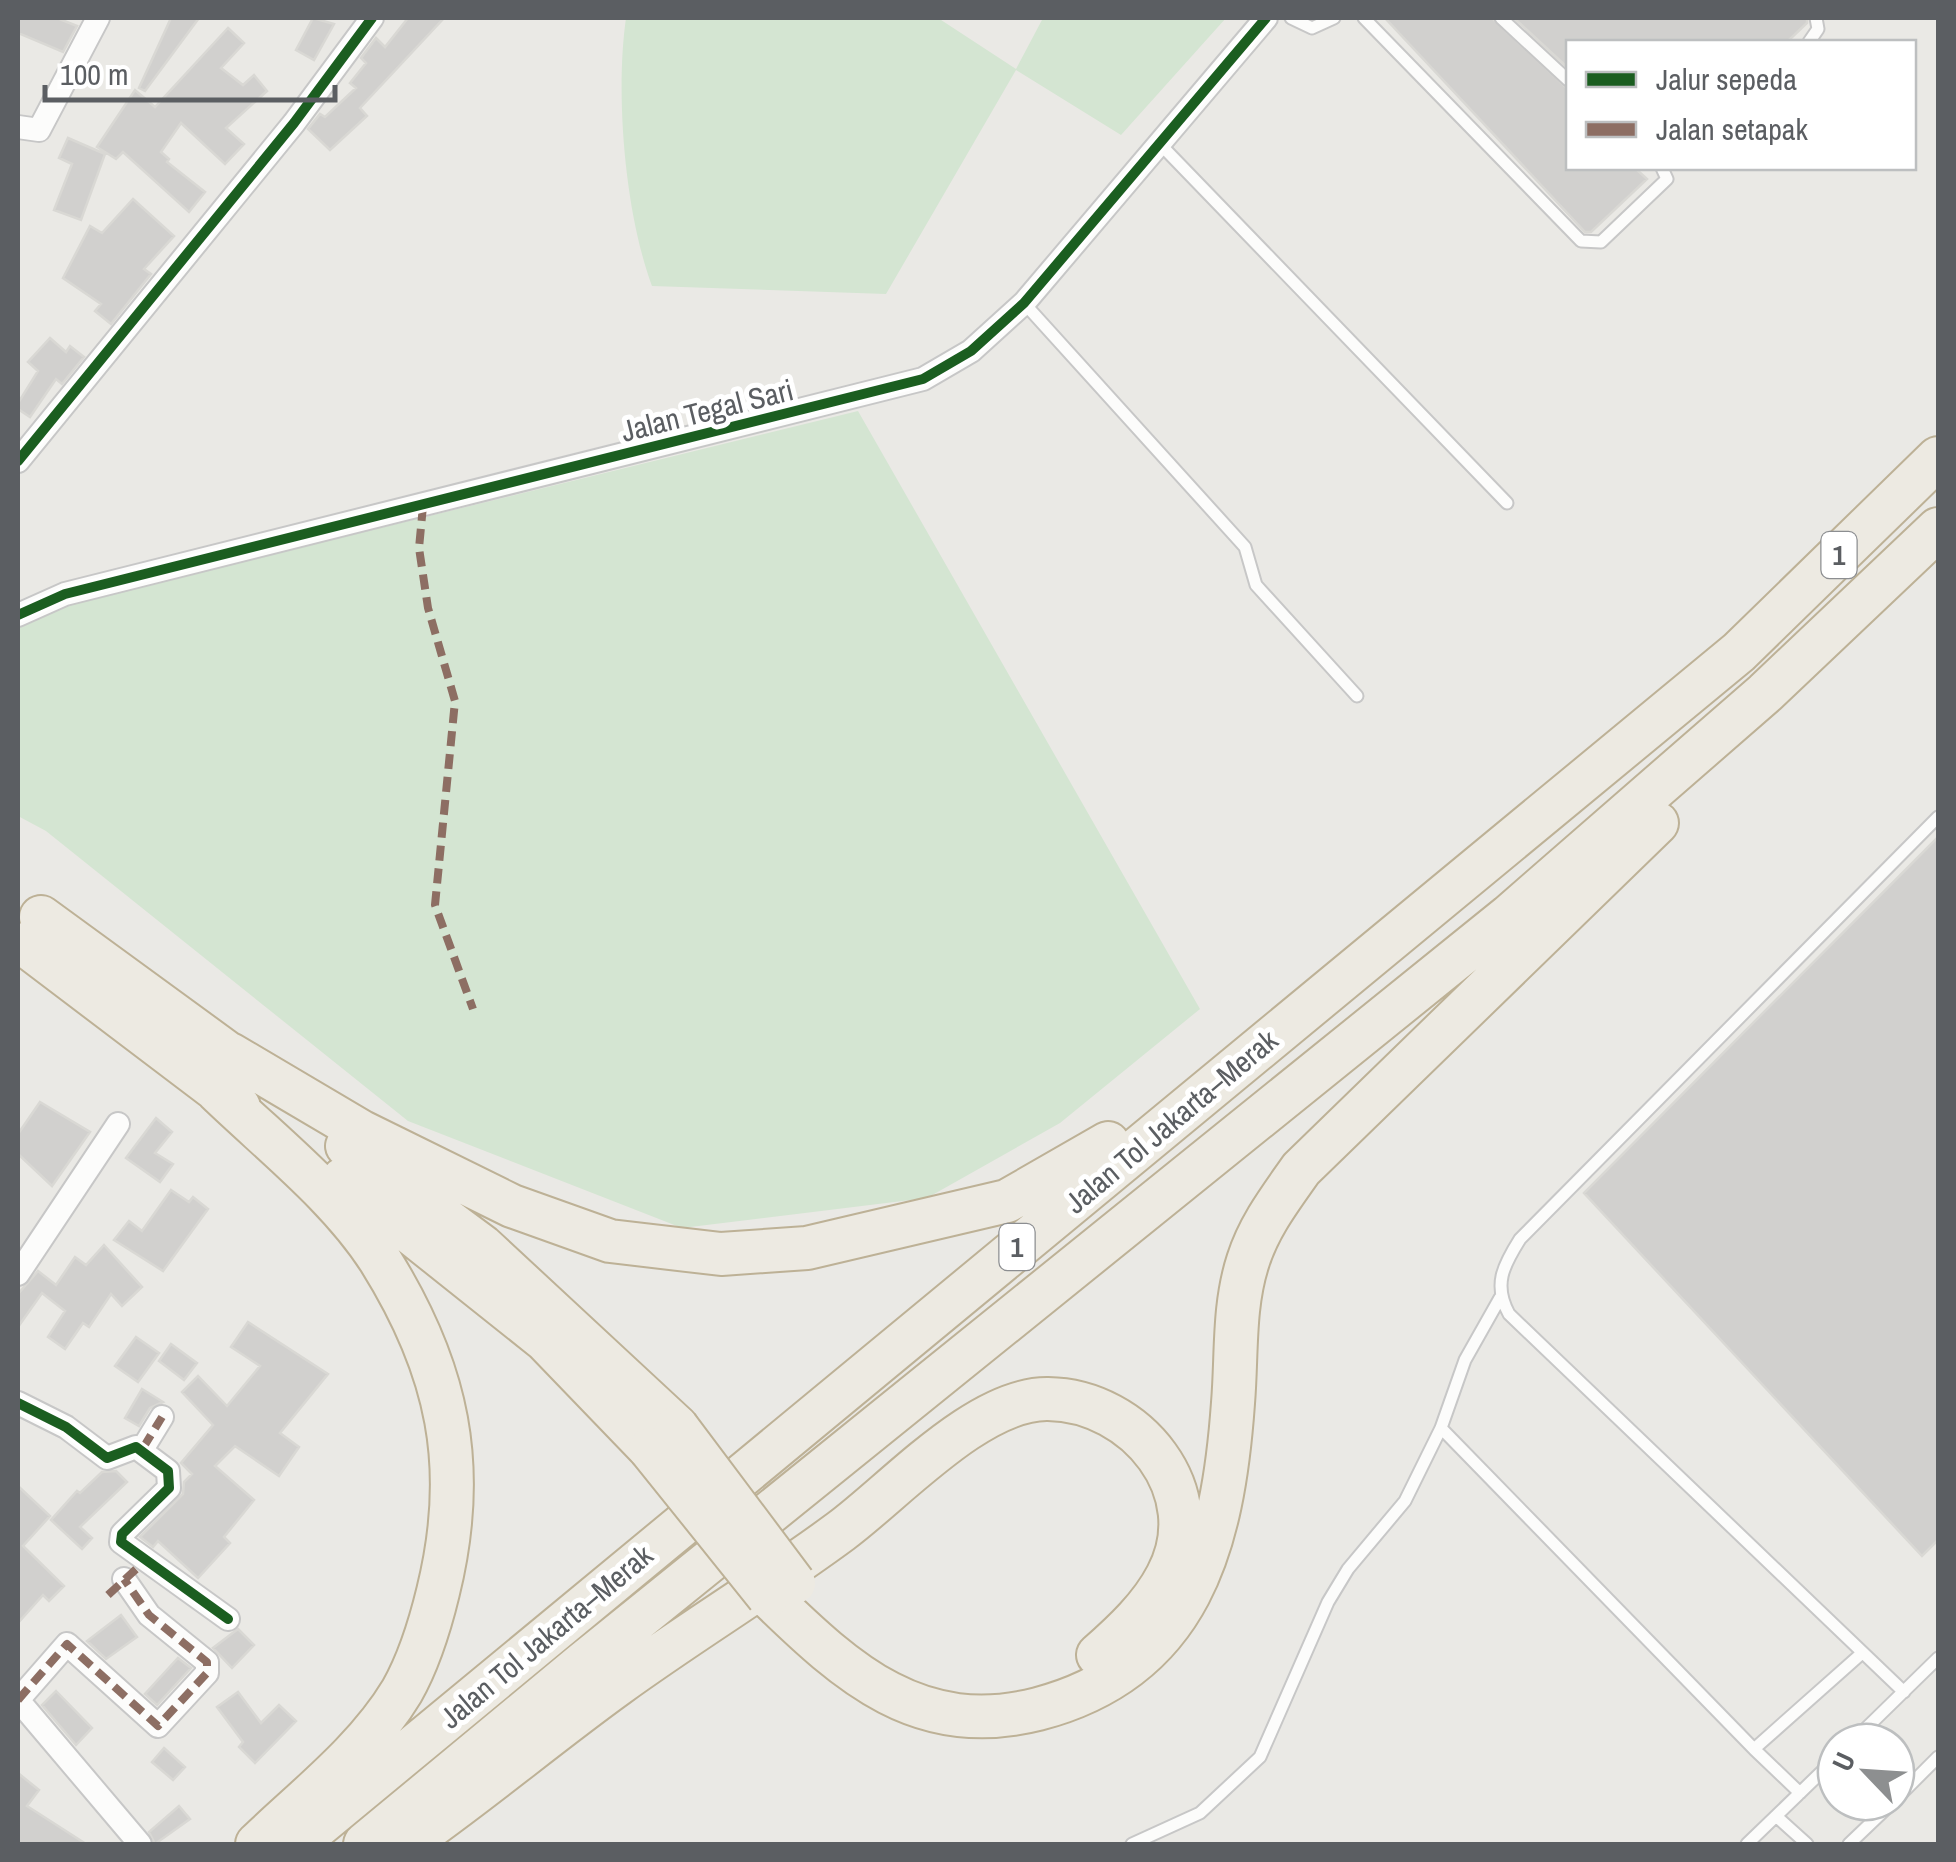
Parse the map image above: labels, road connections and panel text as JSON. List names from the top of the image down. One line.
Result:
{"streets":{"highway":["1","Jalan Tol Jakarta–Merak"],"street":["Jalan Tegal Sari"]},"legend":["Jalur sepeda","Jalan setapak"],"scale_bar":"100 m","north":"top left"}
